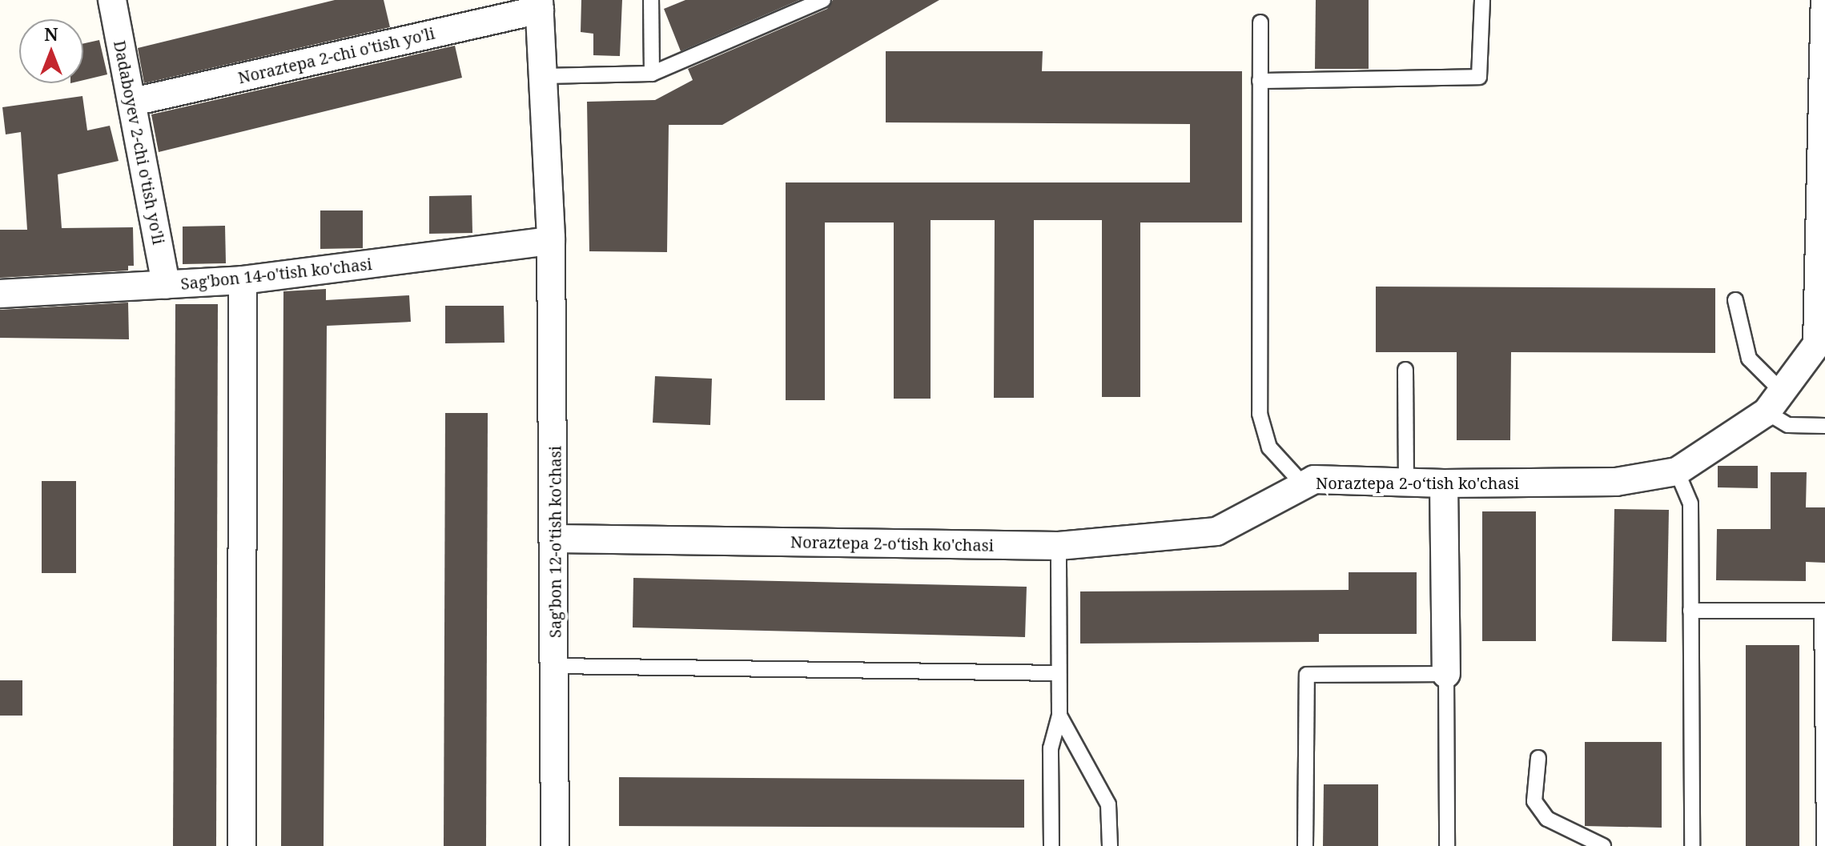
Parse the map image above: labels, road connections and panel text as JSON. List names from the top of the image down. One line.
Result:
{"streets":{"street":["Noraztepa 2-chi o'tish yo'li","Dadaboyev 2-chi o'tish yo'li","Sag'bon 14-o'tish ko'chasi","Noraztepa 2-oʻtish ko'chasi","Sag'bon 12-o'tish ko'chasi"]},"crossings":[["Noraztepa 2-chi o'tish yo'li","Dadaboyev 2-chi o'tish yo'li"],["Dadaboyev 2-chi o'tish yo'li","Sag'bon 14-o'tish ko'chasi"],["Sag'bon 14-o'tish ko'chasi","Sag'bon 12-o'tish ko'chasi"],["Noraztepa 2-oʻtish ko'chasi","Sag'bon 12-o'tish ko'chasi"]],"north":"top"}
